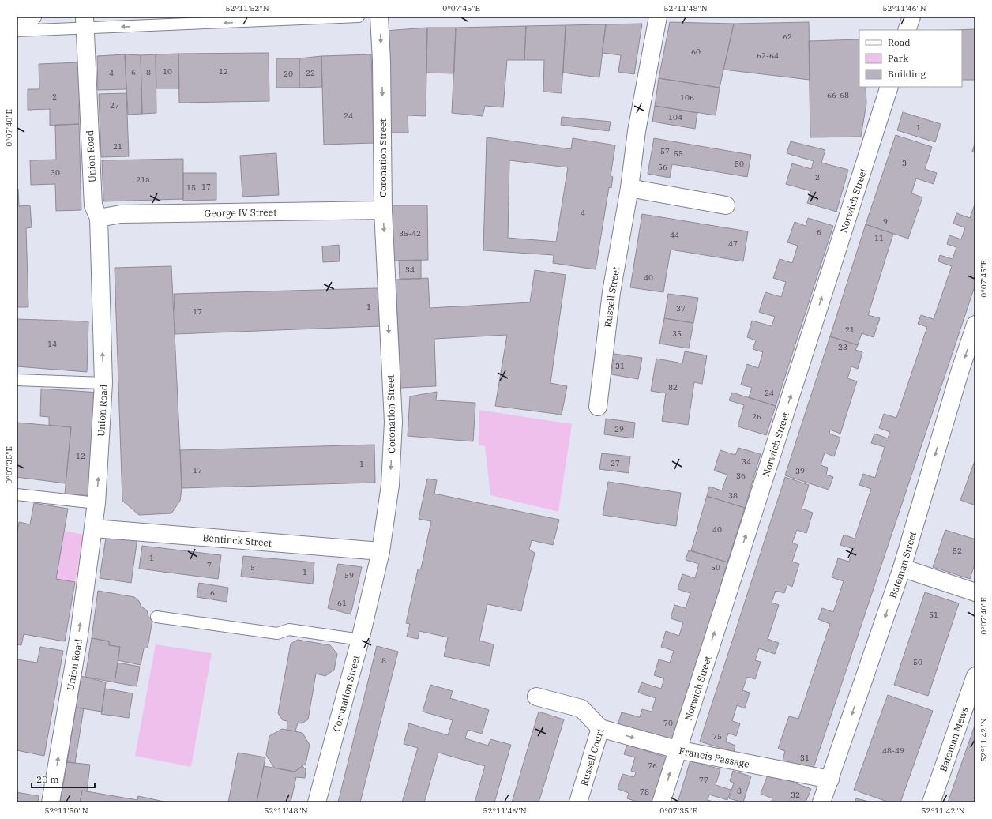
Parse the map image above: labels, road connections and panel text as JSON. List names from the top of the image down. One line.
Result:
{"streets":{"street":["Union Road","Coronation Street","Norwich Street","George IV Street","Russell Street","Bentinck Street","Bateman Street","Bateman Mews","Francis Passage","Russell Court"]},"crossings":[["Union Road","George IV Street"],["Union Road","Bentinck Street"],["Coronation Street","George IV Street"],["Coronation Street","Bentinck Street"],["Norwich Street","Francis Passage"],["Bateman Street","Francis Passage"],["Francis Passage","Russell Court"]],"one_way":["Union Road","Coronation Street","Norwich Street","Bateman Street"],"house_numbers":["62","60","62-64","10","12","6","8","4","22","20","66-68","2","106","27","24","104","1","21","57","55","3","50","56","30","2","21a","17","15","4","9","6","35-42","44","11","47","34","40","1","37","17","21","35","14","23","31","82","24","26","29","12","34","27","1","17","39","36","38","40","52","1","7","5","50","1","59","6","61","51","8","50","70","75","48-49","31","76","77","8","78","32"],"legend":["Road","Park","Building"],"scale_bar":"20 m","coordinates":["52°11'52\"N","0°07'45\"E","52°11'48\"N","52°11'46\"N","0°07'40\"E","0°07'35\"E","52°11'42\"N","52°11'50\"N"]}
